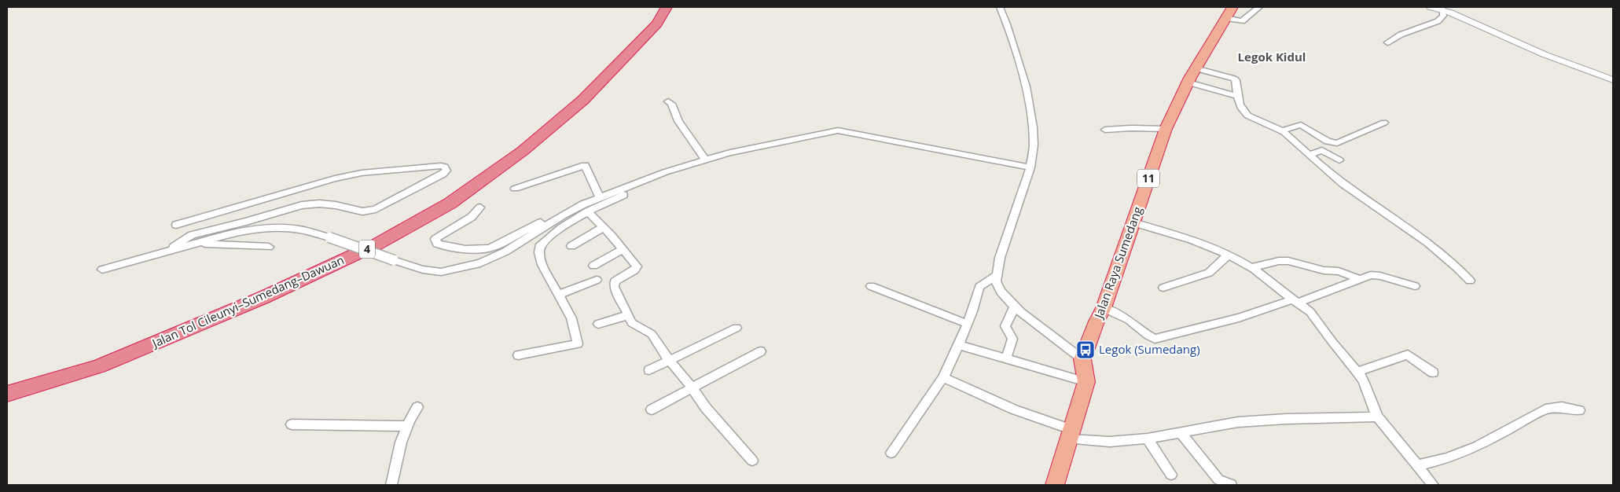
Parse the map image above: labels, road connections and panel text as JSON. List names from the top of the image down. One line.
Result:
{"streets":{"highway":["11","4","Jalan Raya Sumedang","Jalan Tol Cileunyi–Sumedang–Dawuan"]},"districts":["Legok Kidul"],"places":{"bus stop":["Legok (Sumedang)"]}}
